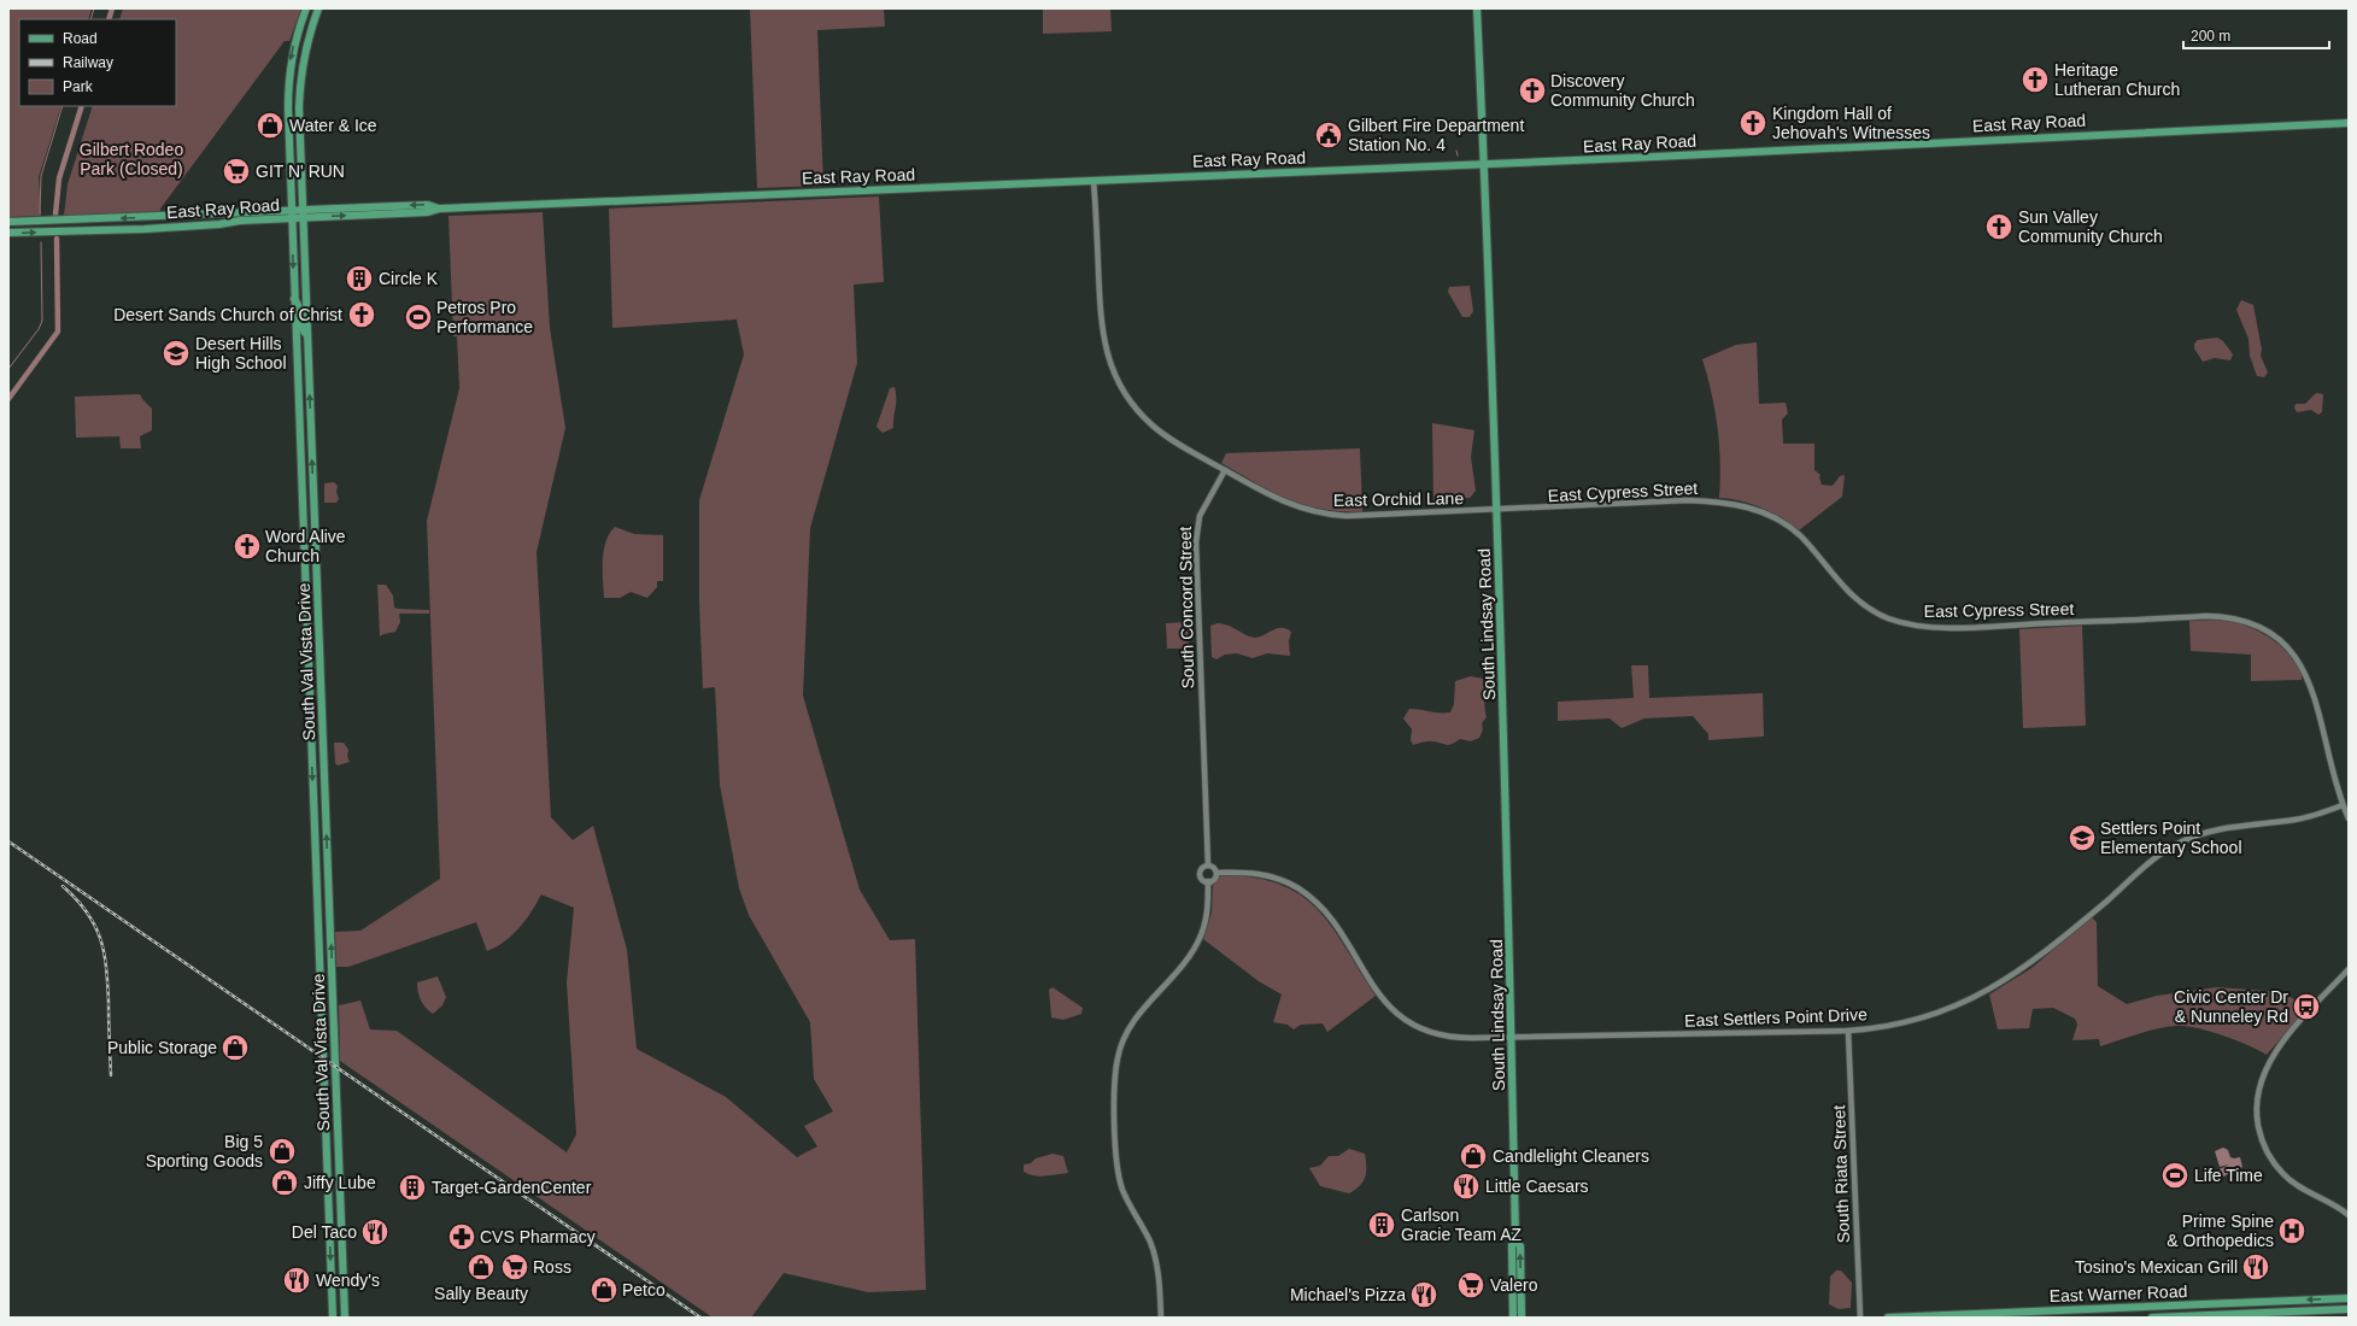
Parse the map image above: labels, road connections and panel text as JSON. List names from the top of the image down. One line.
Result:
{"streets":{"main road":["East Ray Road","South Lindsay Road","South Val Vista Drive","East Warner Road"],"street":["East Cypress Street","East Orchid Lane","South Concord Street","East Settlers Point Drive","South Riata Street"]},"crossings":[["East Ray Road","South Lindsay Road"],["East Ray Road","South Val Vista Drive"],["East Cypress Street","East Orchid Lane"],["East Cypress Street","South Lindsay Road"],["East Cypress Street","East Settlers Point Drive"],["East Orchid Lane","South Concord Street"],["East Orchid Lane","South Lindsay Road"],["South Concord Street","East Settlers Point Drive"],["South Lindsay Road","East Settlers Point Drive"],["East Settlers Point Drive","South Riata Street"]],"parks":["Gilbert Rodeo Park (Closed)"],"places":{"church":["Heritage Lutheran Church","Discovery Community Church","Kingdom Hall of Jehovah's Witnesses","Sun Valley Community Church","Desert Sands Church of Christ","Word Alive Church"],"shop":["Water & Ice","Public Storage","Big 5 Sporting Goods","Candlelight Cleaners","Jiffy Lube","Sally Beauty","Petco"],"public building":["Gilbert Fire Department Station No. 4"],"supermarket":["GIT N' RUN","Ross","Valero"],"building":["Circle K","Target-GardenCenter","Carlson Gracie Team AZ"],"sports":["Petros Pro Performance","Life Time"],"school or university":["Desert Hills High School","Settlers Point Elementary School"],"bus stop":["Civic Center Dr & Nunneley Rd"],"restaurant":["Little Caesars","Del Taco","Tosino's Mexican Grill","Wendy's","Michael's Pizza"],"hospital":["Prime Spine & Orthopedics"],"pharmacy":["CVS Pharmacy"]},"legend":["Road","Railway","Park"],"scale_bar":"200 m"}
